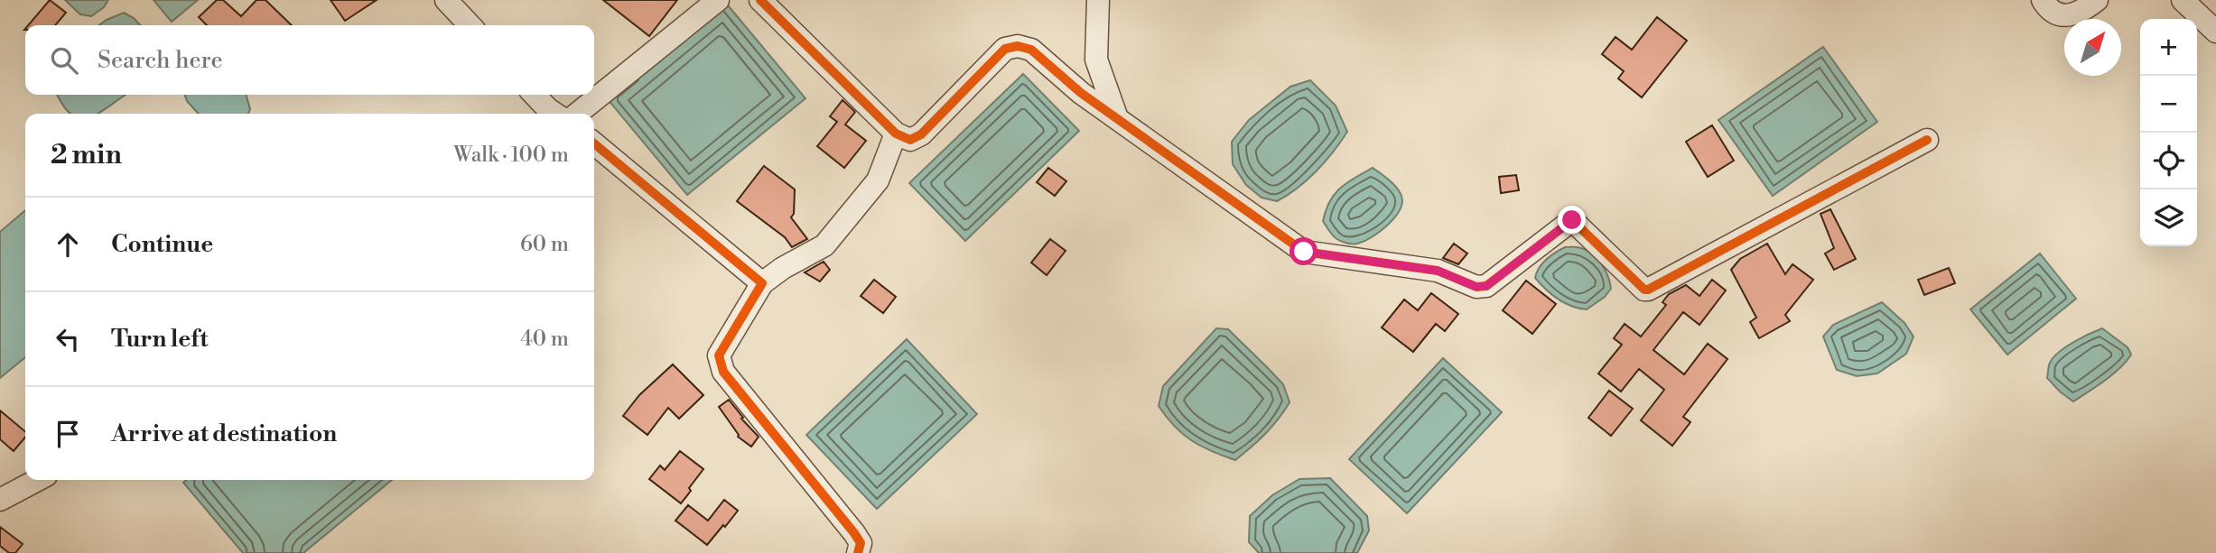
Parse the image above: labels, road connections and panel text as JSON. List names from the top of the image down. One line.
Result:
{"north":"top right","page":{"map_buttons":["+","−"],"search":"Search here","heading":["2 min","Walk · 100 m"],"list":[["Continue","60 m"],["Turn left","40 m"],"Arrive at destination"]}}
